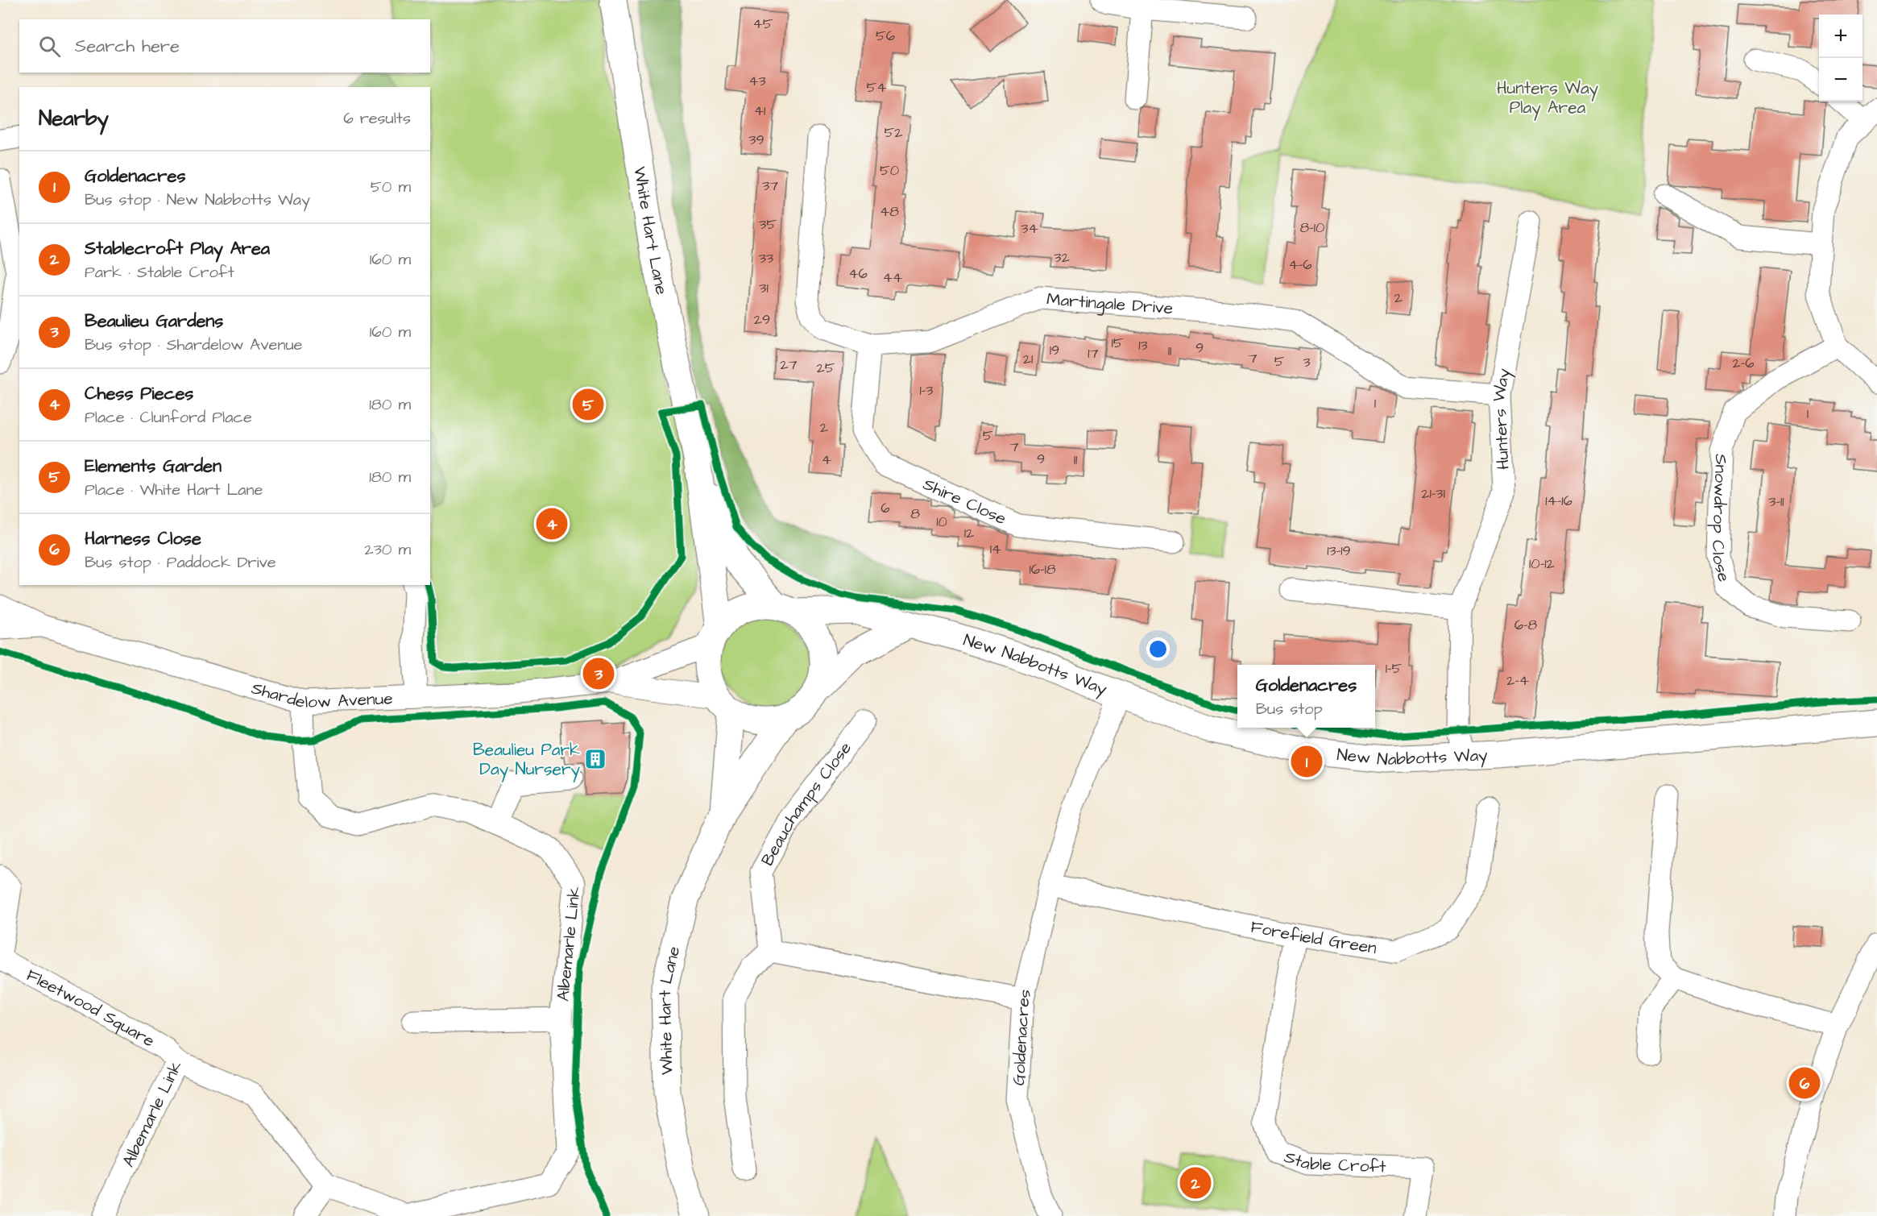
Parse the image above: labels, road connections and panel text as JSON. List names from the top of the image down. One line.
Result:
{"streets":{"street":["White Hart Lane","Martingale Drive","Hunters Way","Shire Close","Snowdrop Close","New Nabbotts Way","Shardelow Avenue","Beauchamps Close","Forefield Green","Albemarle Link","Fleetwood Square","Goldenacres","Stable Croft"]},"crossings":[["White Hart Lane","New Nabbotts Way"],["White Hart Lane","Shardelow Avenue"],["Martingale Drive","Hunters Way"],["Martingale Drive","Shire Close"],["Hunters Way","New Nabbotts Way"],["New Nabbotts Way","Shardelow Avenue"],["New Nabbotts Way","Goldenacres"],["Shardelow Avenue","Albemarle Link"],["Forefield Green","Goldenacres"],["Forefield Green","Stable Croft"],["Albemarle Link","Fleetwood Square"]],"parks":["Hunters Way Play Area"],"places":{"building":["Beaulieu Park Day Nursery"]},"house_numbers":["45","56","43","54","41","52","39","50","37","48","35","8-10","34","32","33","4-6","46","44","31","2","29","15","13","9","19","11","17","7","21","5","3","2-6","27","25","1-3","1","1","2","5","7","9","4","11","21-31","14-16","3-11","6","8","10","12","14","13-19","10-12","16-18","6-8","1-5","2-4"],"page":{"map_buttons":["+","−"],"search":"Search here","heading":["Nearby","6 results"],"list":[{"mark":"1","name":"Goldenacres","note":"Bus stop · New Nabbotts Way","value":"50 m"},{"mark":"2","name":"Stablecroft Play Area","note":"Park · Stable Croft","value":"160 m"},{"mark":"3","name":"Beaulieu Gardens","note":"Bus stop · Shardelow Avenue","value":"160 m"},{"mark":"4","name":"Chess Pieces","note":"Place · Clunford Place","value":"180 m"},{"mark":"5","name":"Elements Garden","note":"Place · White Hart Lane","value":"180 m"},{"mark":"6","name":"Harness Close","note":"Bus stop · Paddock Drive","value":"230 m"}],"pins":["5","4","3","1","6","2"],"popup":["Goldenacres","Bus stop"]}}
